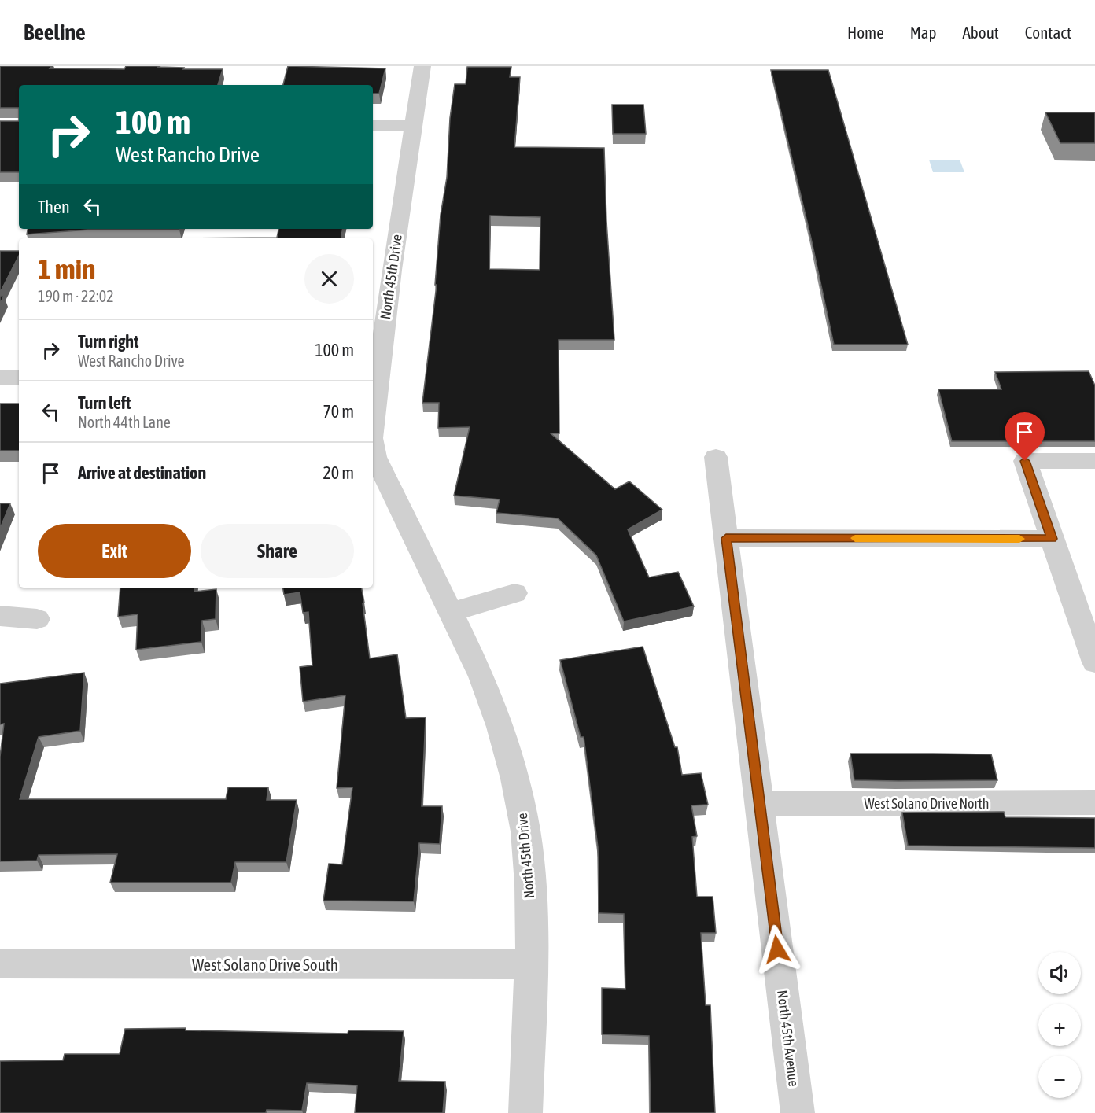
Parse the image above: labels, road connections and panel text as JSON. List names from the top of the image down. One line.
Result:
{"streets":{"street":["North 45th Drive","West Solano Drive North","West Solano Drive South","North 45th Avenue"]},"crossings":[["North 45th Drive","West Solano Drive South"],["West Solano Drive North","North 45th Avenue"]],"page":{"header":"Beeline","nav":["Home","Map","About","Contact"],"turn":["100 m","West Rancho Drive"],"then":"Then","heading":["1 min","190 m · 22:02"],"list":[{"name":"Turn right","note":"West Rancho Drive","value":"100 m"},{"name":"Turn left","note":"North 44th Lane","value":"70 m"},{"name":"Arrive at destination","value":"20 m"}],"buttons":["Exit","Share"],"map_buttons":["+","−"]}}
